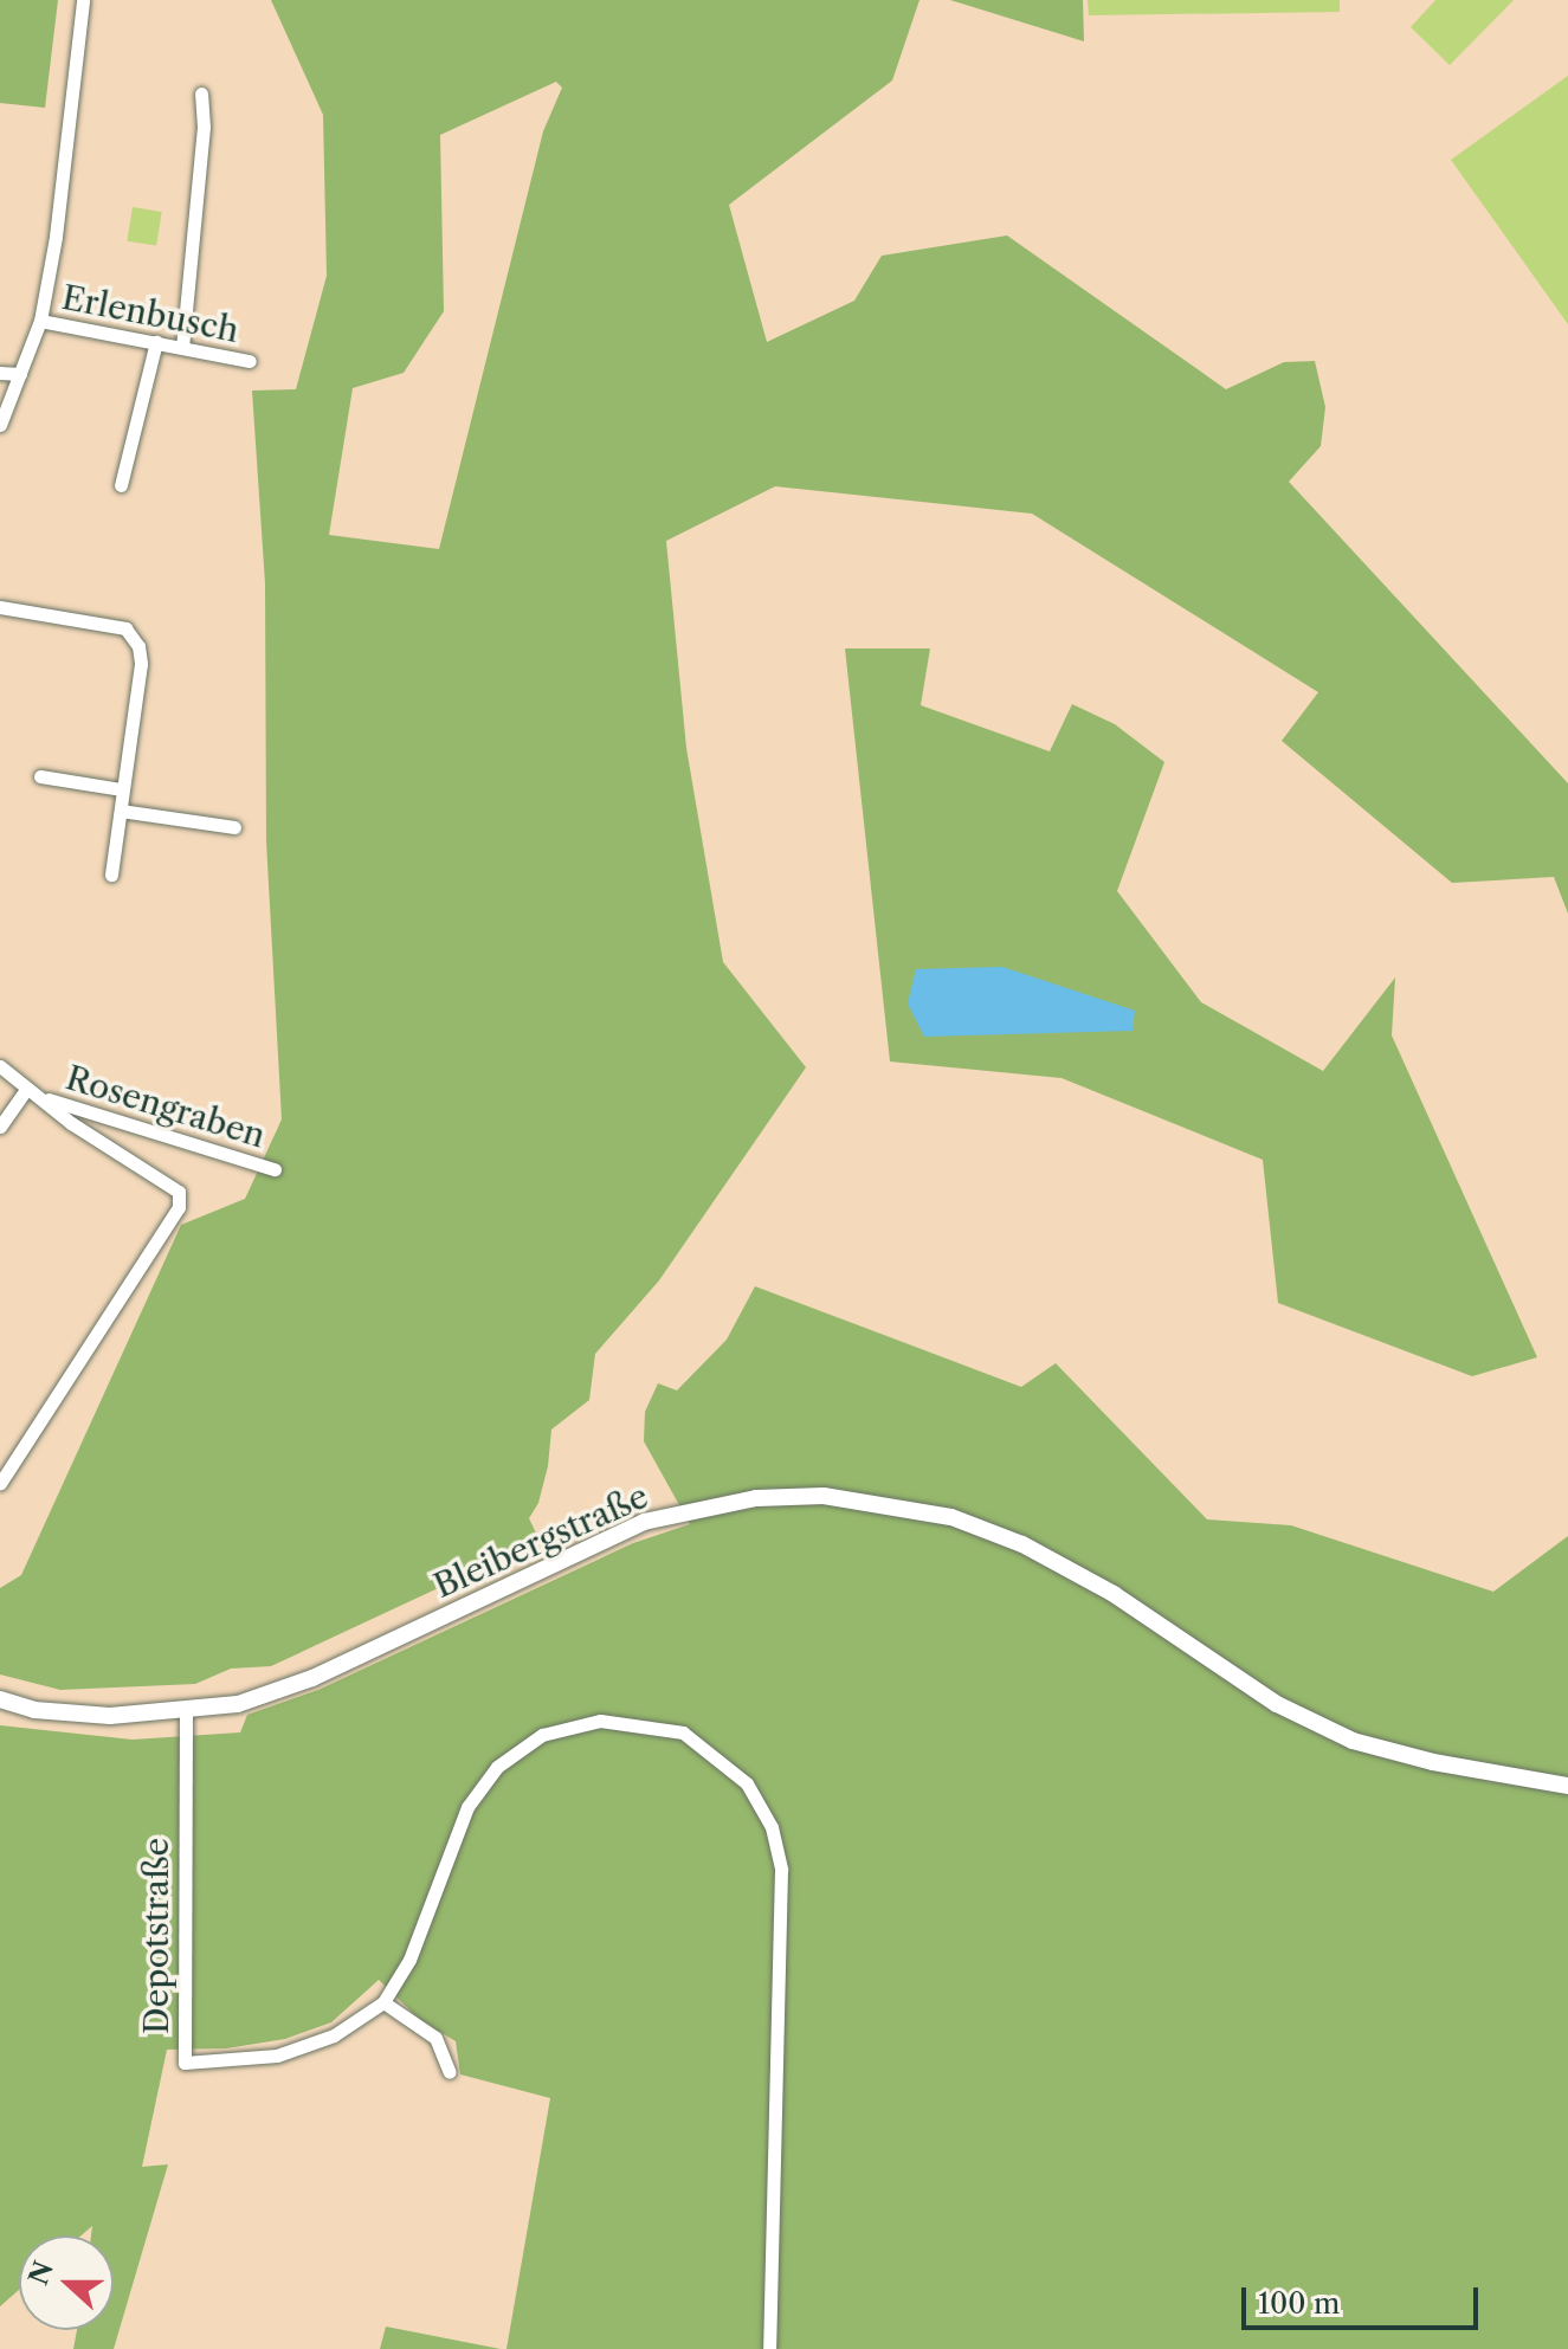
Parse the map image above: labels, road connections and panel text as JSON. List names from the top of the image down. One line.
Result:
{"streets":{"street":["Erlenbusch","Rosengraben","Bleibergstraße","Depotstraße"]},"crossings":[["Bleibergstraße","Depotstraße"]],"scale_bar":"100 m","north":"left"}
